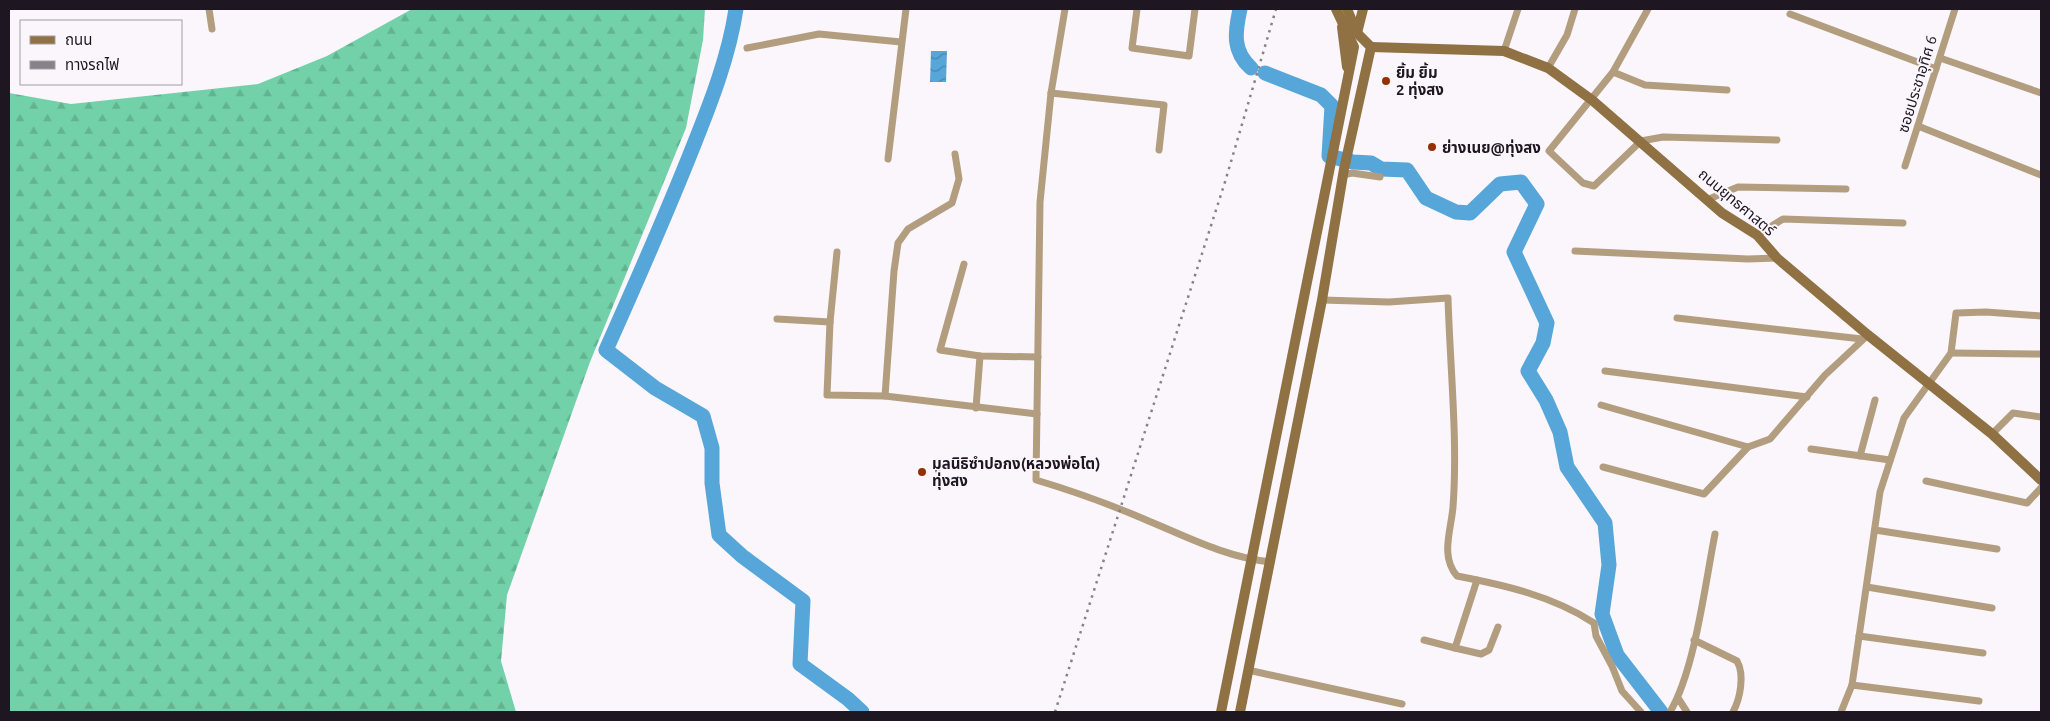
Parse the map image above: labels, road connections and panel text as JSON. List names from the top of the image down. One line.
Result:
{"streets":{"main road":["ถนนยุทธศาสตร์"],"street":["ซอยประชาอุทิศ 6"]},"places":["ยิ้ม ยิ้ม 2 ทุ่งสง","ย่างเนย@ทุ่งสง","มูลนิธิซำปอกง(หลวงพ่อโต) ทุ่งสง"],"legend":["ถนน","ทางรถไฟ"]}
